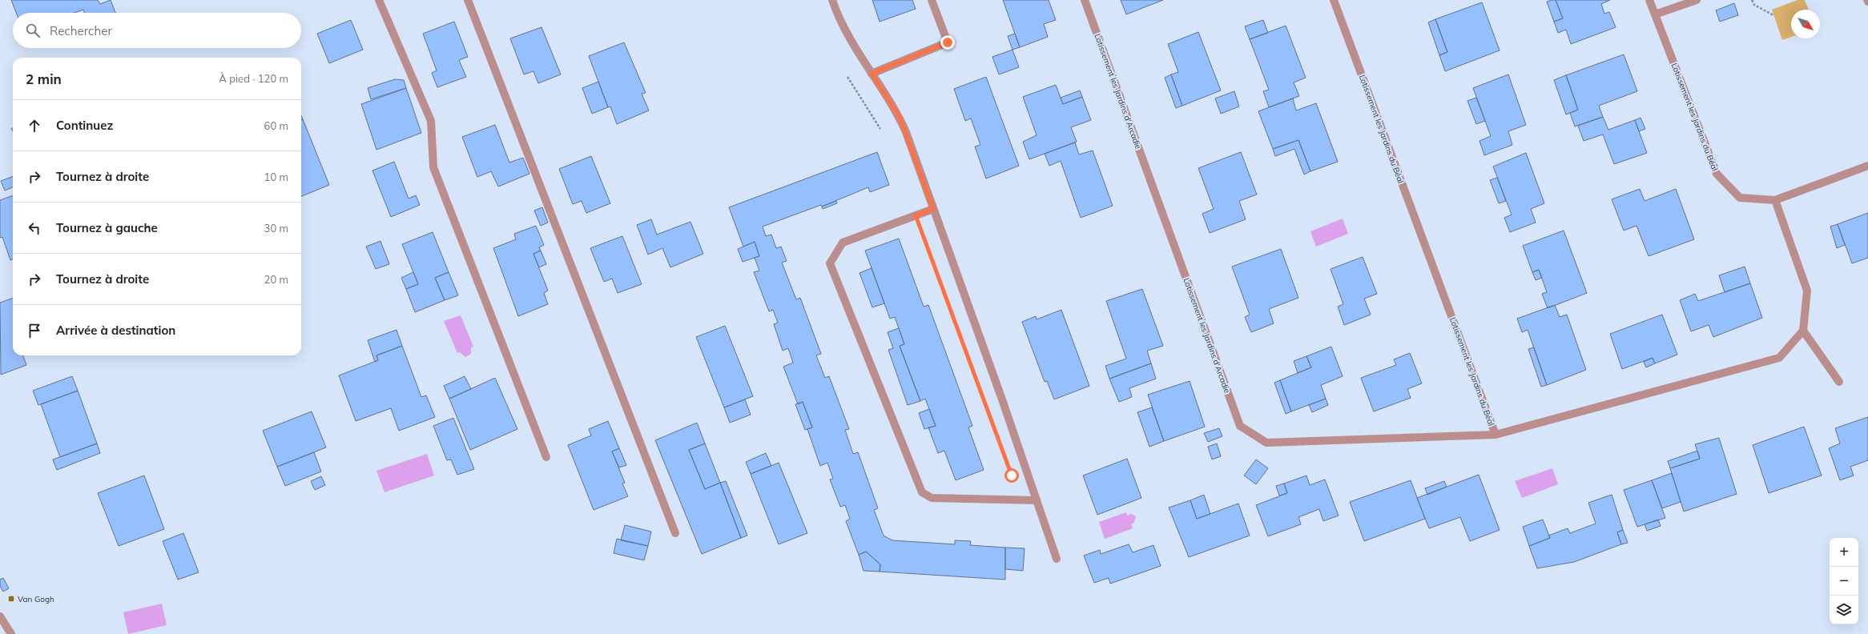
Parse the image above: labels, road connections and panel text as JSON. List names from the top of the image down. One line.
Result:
{"streets":{"street":["Lotissement les Jardins d'Arcadie","Lotissement les Jardins du Béal"]},"crossings":[["Lotissement les Jardins d'Arcadie","Lotissement les Jardins du Béal"]],"places":{"transit":["Van Gogh"]},"north":"bottom right","page":{"search":"Rechercher","heading":["2 min","À pied · 120 m"],"list":[["Continuez","60 m"],["Tournez à droite","10 m"],["Tournez à gauche","30 m"],["Tournez à droite","20 m"],"Arrivée à destination"],"map_buttons":["+","−"]}}
